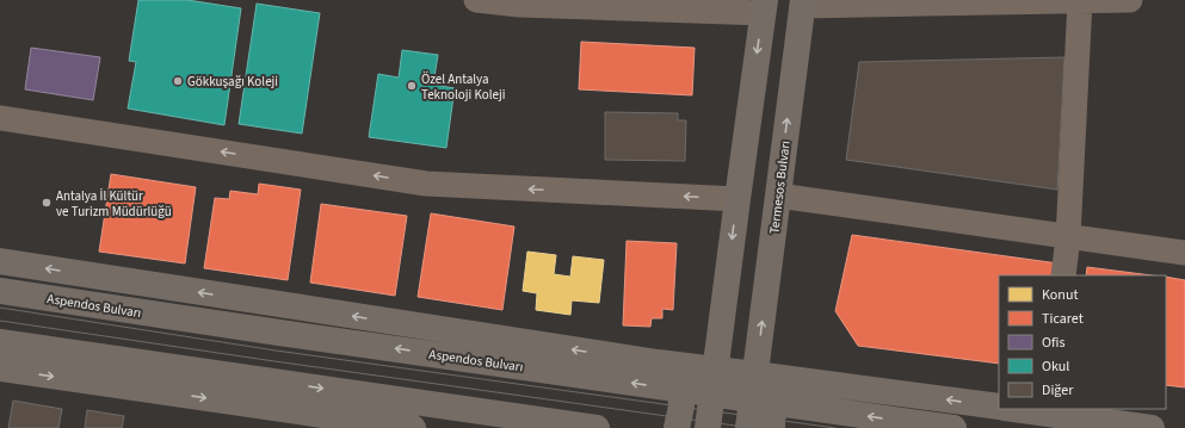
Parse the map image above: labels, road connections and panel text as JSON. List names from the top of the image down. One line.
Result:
{"streets":{"main road":["Termesos Bulvarı","Aspendos Bulvarı"]},"places":["Gökkuşağı Koleji","Özel Antalya Teknoloji Koleji","Antalya İl Kültür ve Turizm Müdürlüğü"],"legend":["Konut","Ticaret","Ofis","Okul","Diğer"]}
